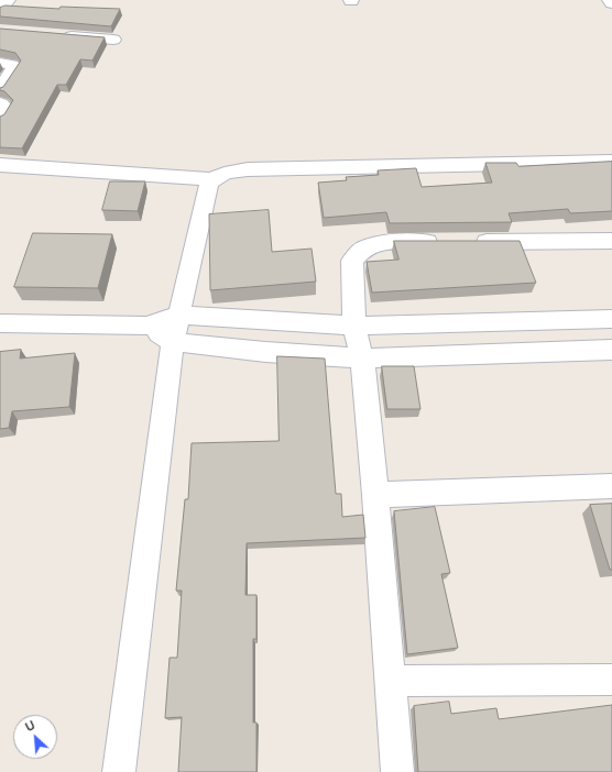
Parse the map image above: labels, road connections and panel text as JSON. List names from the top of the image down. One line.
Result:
{"north":"top left"}
